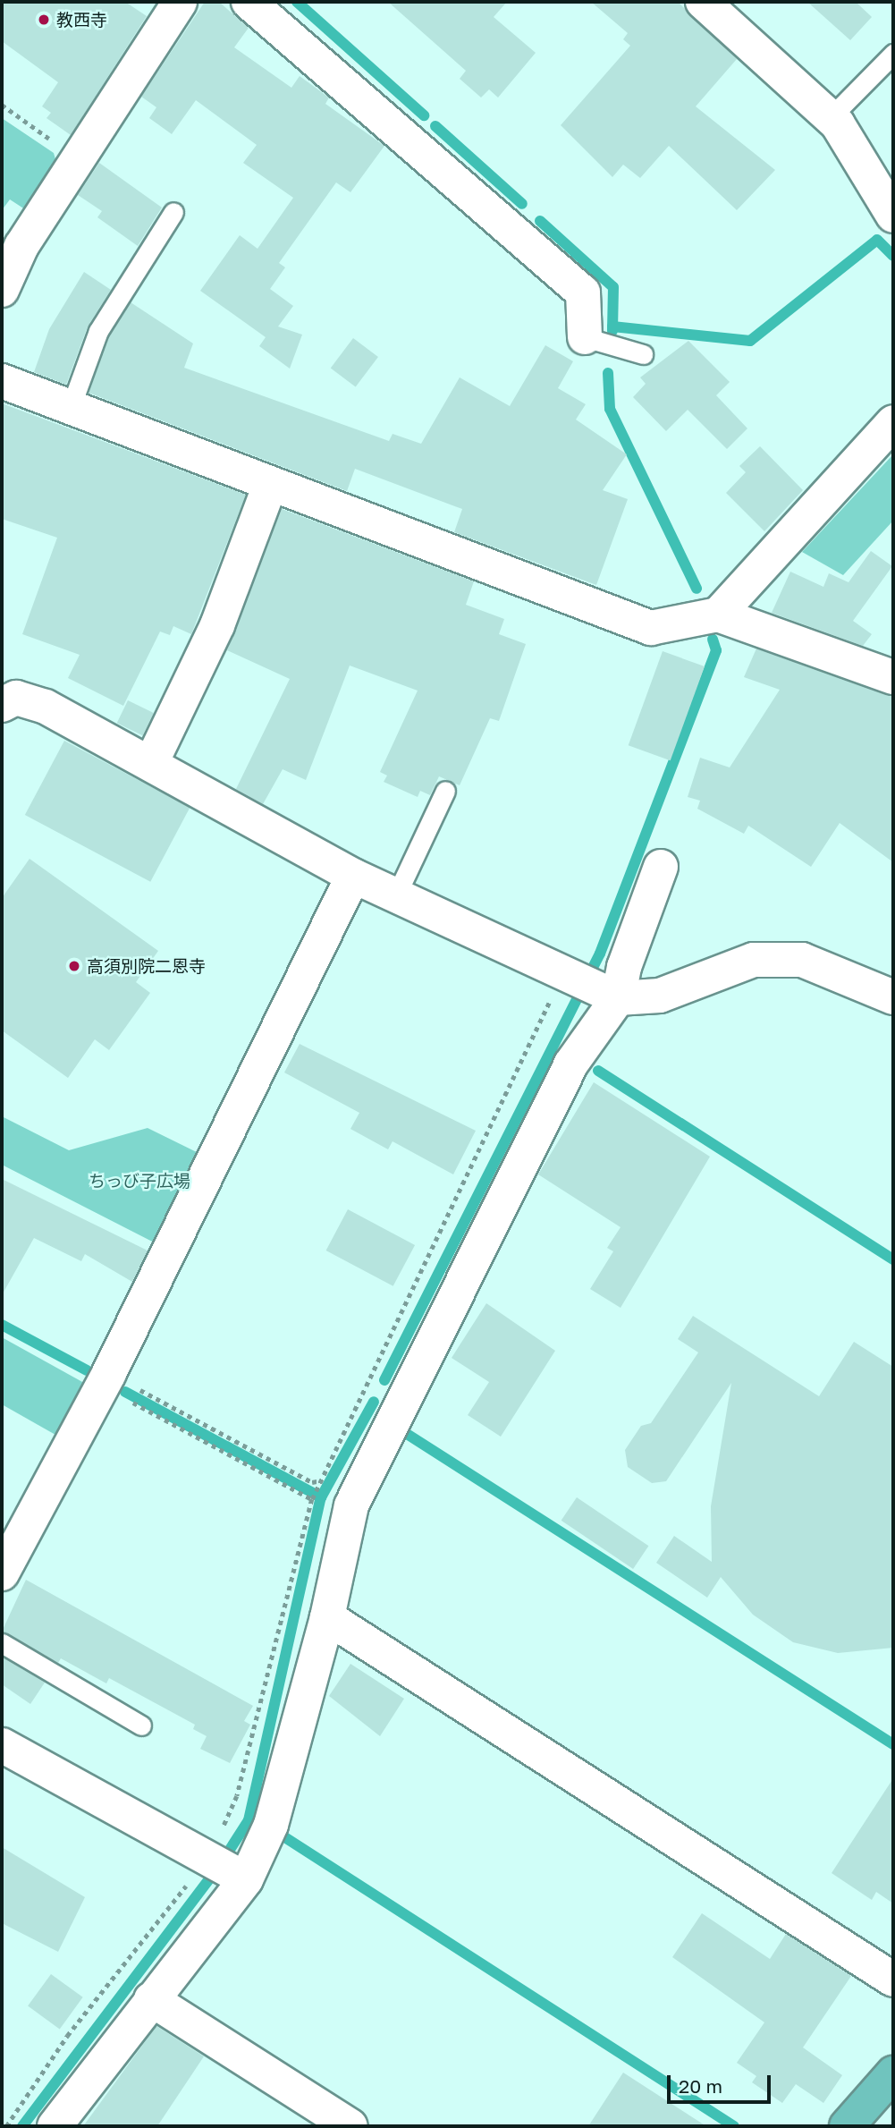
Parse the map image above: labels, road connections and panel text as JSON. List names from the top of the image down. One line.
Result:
{"parks":["ちっび子広場"],"places":["教西寺","高須別院二恩寺"],"scale_bar":"20 m"}
